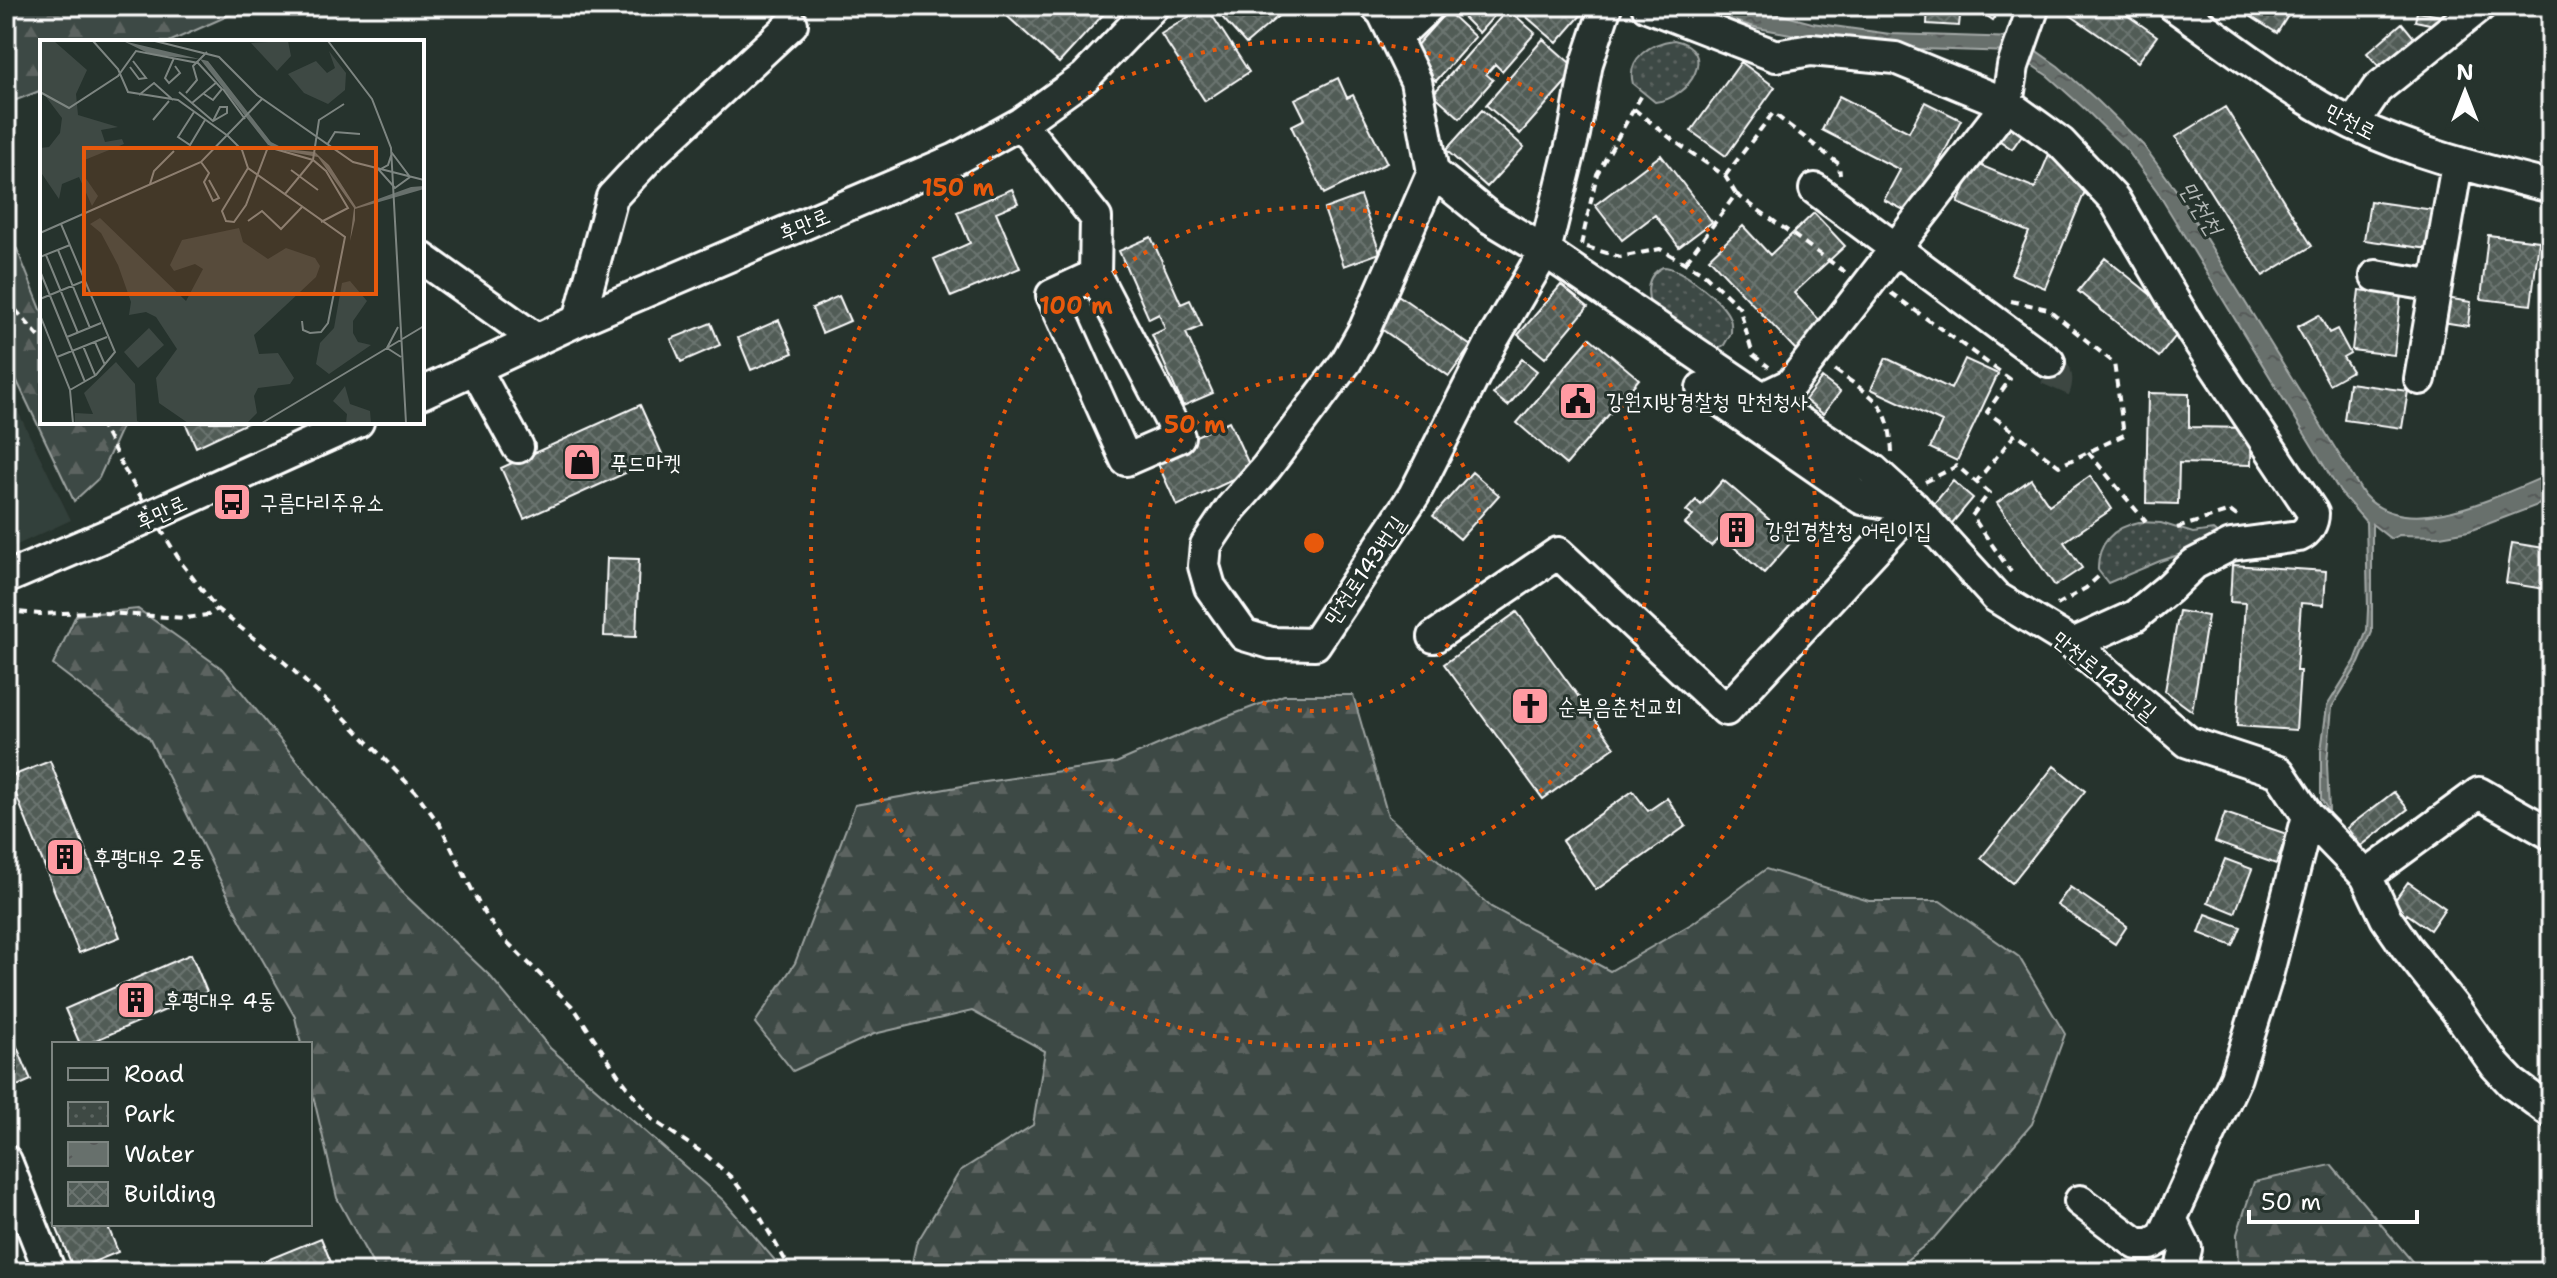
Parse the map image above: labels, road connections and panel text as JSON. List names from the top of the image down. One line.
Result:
{"streets":{"street":["만천로","후만로","만천로143번길"]},"water":["만천천"],"places":{"public building":["강원지방경찰청 만천청사"],"shop":["푸드마켓"],"bus stop":["구름다리주유소"],"building":["강원경찰청 어린이집","후평대우 2동","후평대우 4동"],"church":["순복음춘천교회"]},"legend":["Road","Park","Water","Building"],"scale_bar":"50 m","north":"top","rings":["150 m","100 m","50 m"]}
